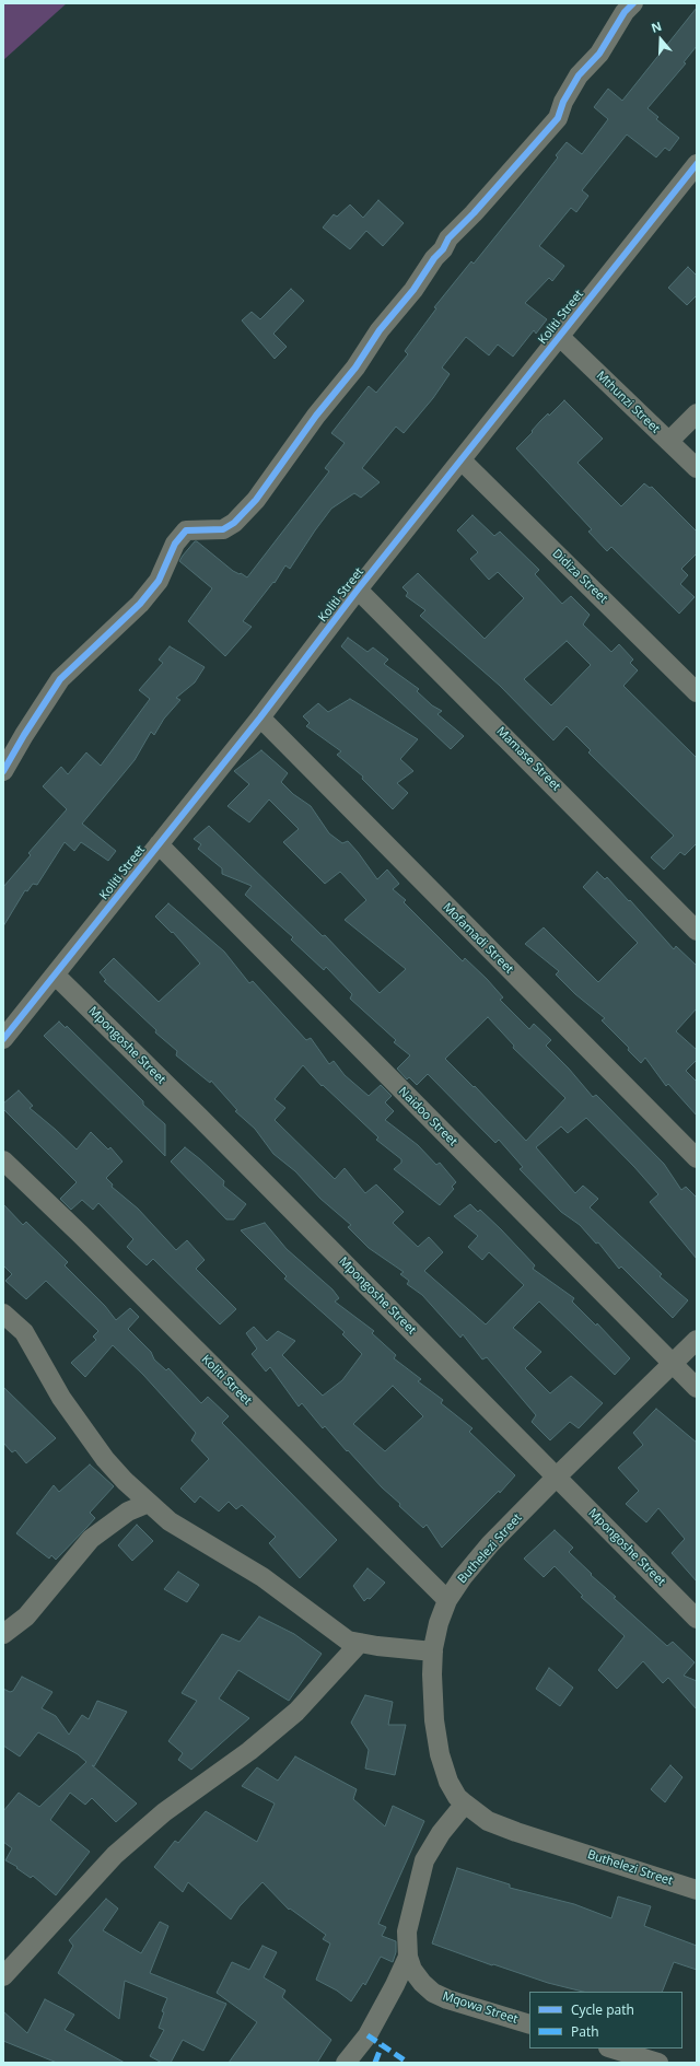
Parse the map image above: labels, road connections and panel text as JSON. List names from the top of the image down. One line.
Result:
{"streets":{"street":["Koliti Street","Mthunzi Street","Didiza Street","Mamase Street","Mofamadi Street","Mpongoshe Street","Naidoo Street","Buthelezi Street","Mqowa Street"]},"crossings":[["Koliti Street","Mthunzi Street"],["Koliti Street","Didiza Street"],["Koliti Street","Mamase Street"],["Koliti Street","Mofamadi Street"],["Koliti Street","Mpongoshe Street"],["Koliti Street","Naidoo Street"],["Koliti Street","Buthelezi Street"],["Mpongoshe Street","Buthelezi Street"],["Naidoo Street","Buthelezi Street"],["Buthelezi Street","Mqowa Street"]],"legend":["Cycle path","Path"],"north":"top"}
